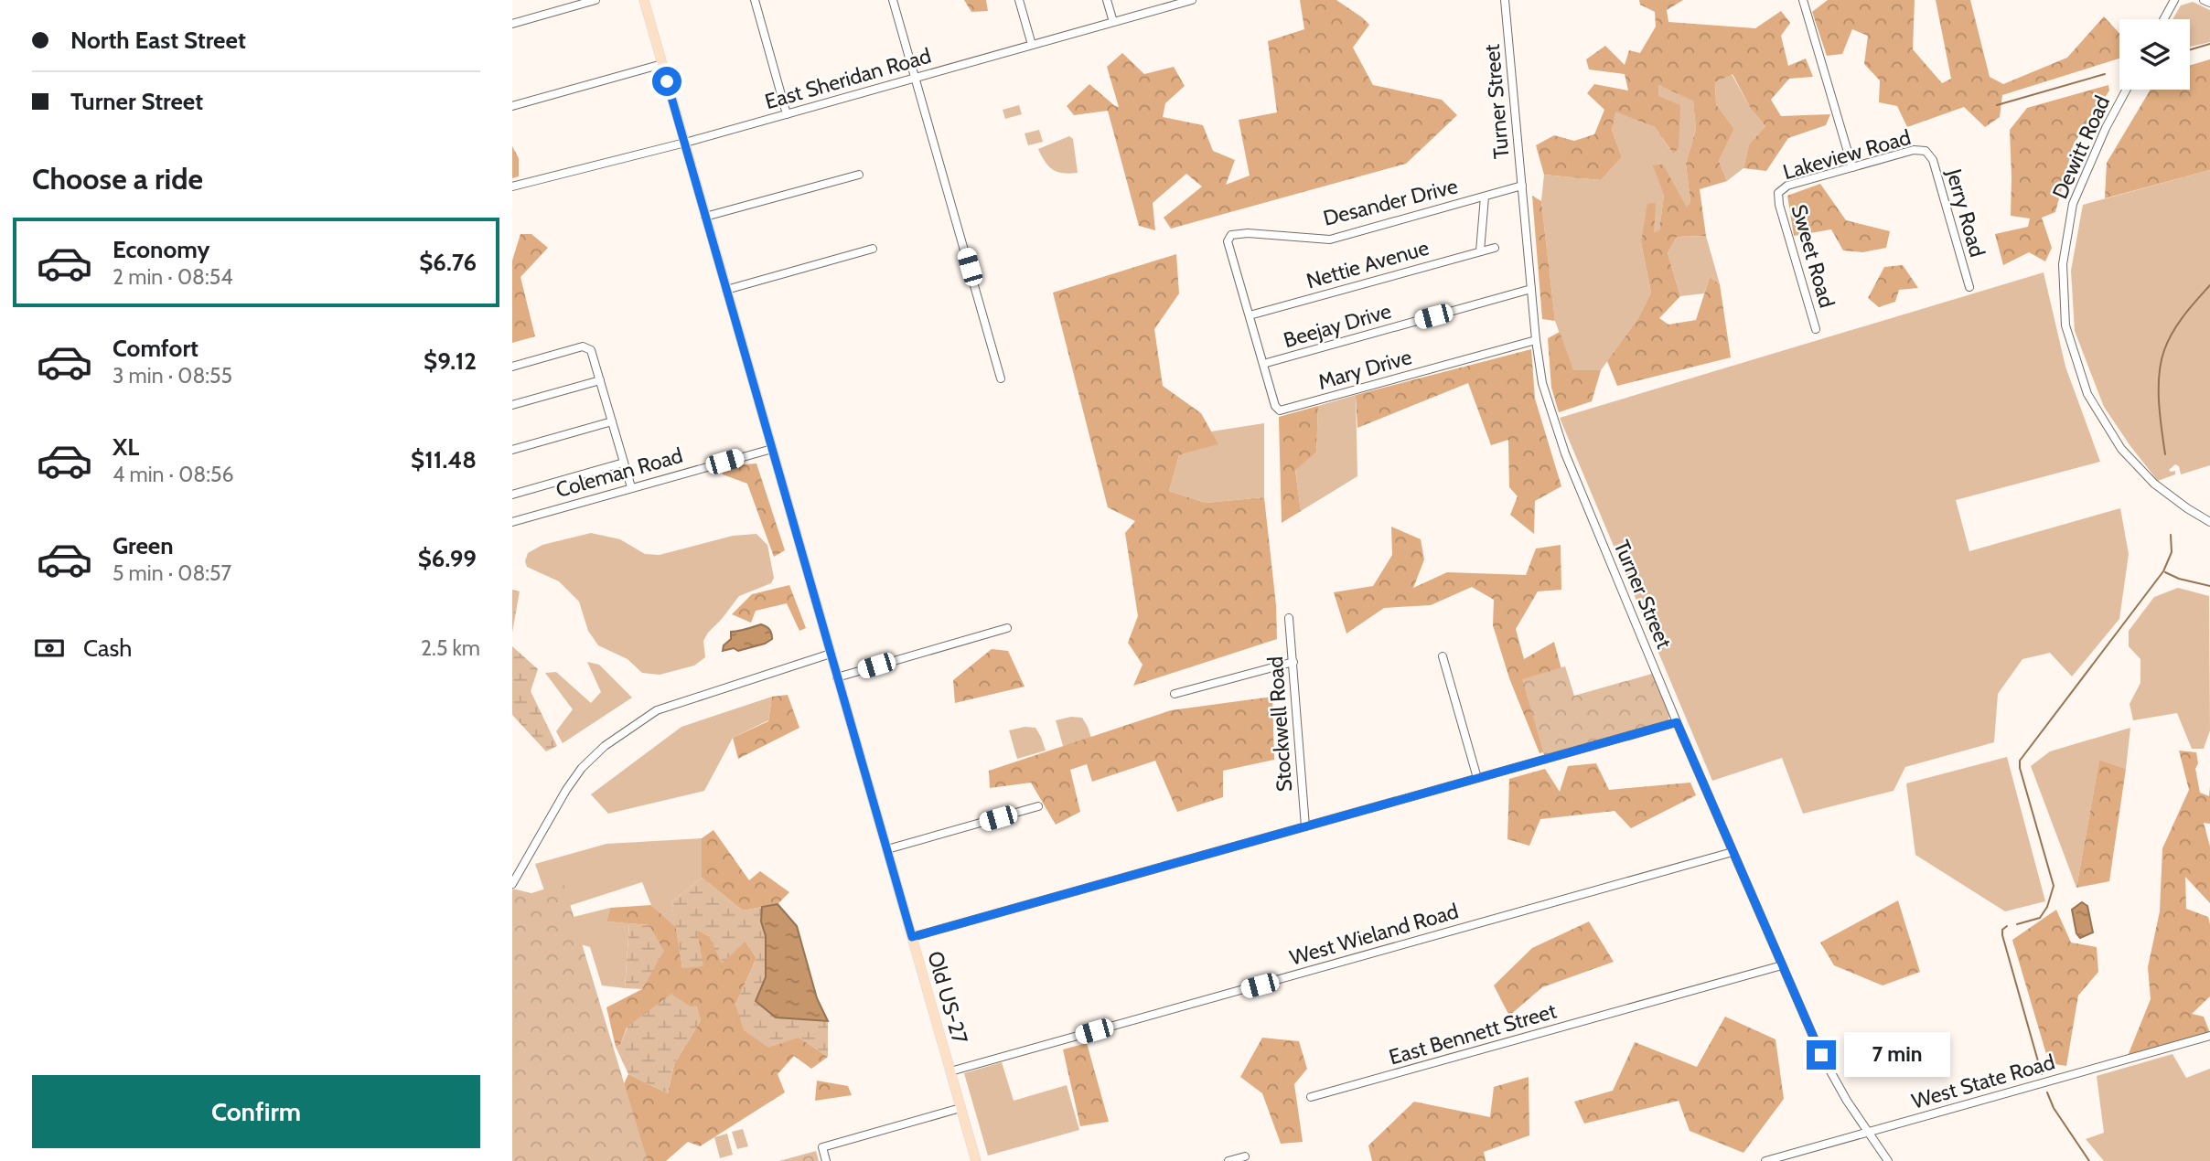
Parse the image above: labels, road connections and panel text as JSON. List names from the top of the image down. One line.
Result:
{"streets":{"main road":["Old US-27"],"street":["East Sheridan Road","Turner Street","Dewitt Road","Lakeview Road","Desander Drive","Jerry Road","Sweet Road","Nettie Avenue","Beejay Drive","Mary Drive","Coleman Road","Stockwell Road","West Wieland Road","East Bennett Street","West State Road"]},"crossings":[["East Sheridan Road","Old US-27"],["Turner Street","Desander Drive"],["Turner Street","Beejay Drive"],["Turner Street","Mary Drive"],["Turner Street","West Wieland Road"],["Turner Street","East Bennett Street"],["Turner Street","West State Road"],["Lakeview Road","Jerry Road"],["Lakeview Road","Sweet Road"],["Desander Drive","Nettie Avenue"],["Beejay Drive","Mary Drive"],["Coleman Road","Old US-27"],["West Wieland Road","Old US-27"]],"page":{"banner":["North East Street","Turner Street"],"heading":"Choose a ride","list":[{"name":"Economy","note":"2 min · 08:54","value":"$6.76"},{"name":"Comfort","note":"3 min · 08:55","value":"$9.12"},{"name":"XL","note":"4 min · 08:56","value":"$11.48"},{"name":"Green","note":"5 min · 08:57","value":"$6.99"}],"pay":["Cash","2.5 km"],"bubble":"7 min","buttons":"Confirm"}}
